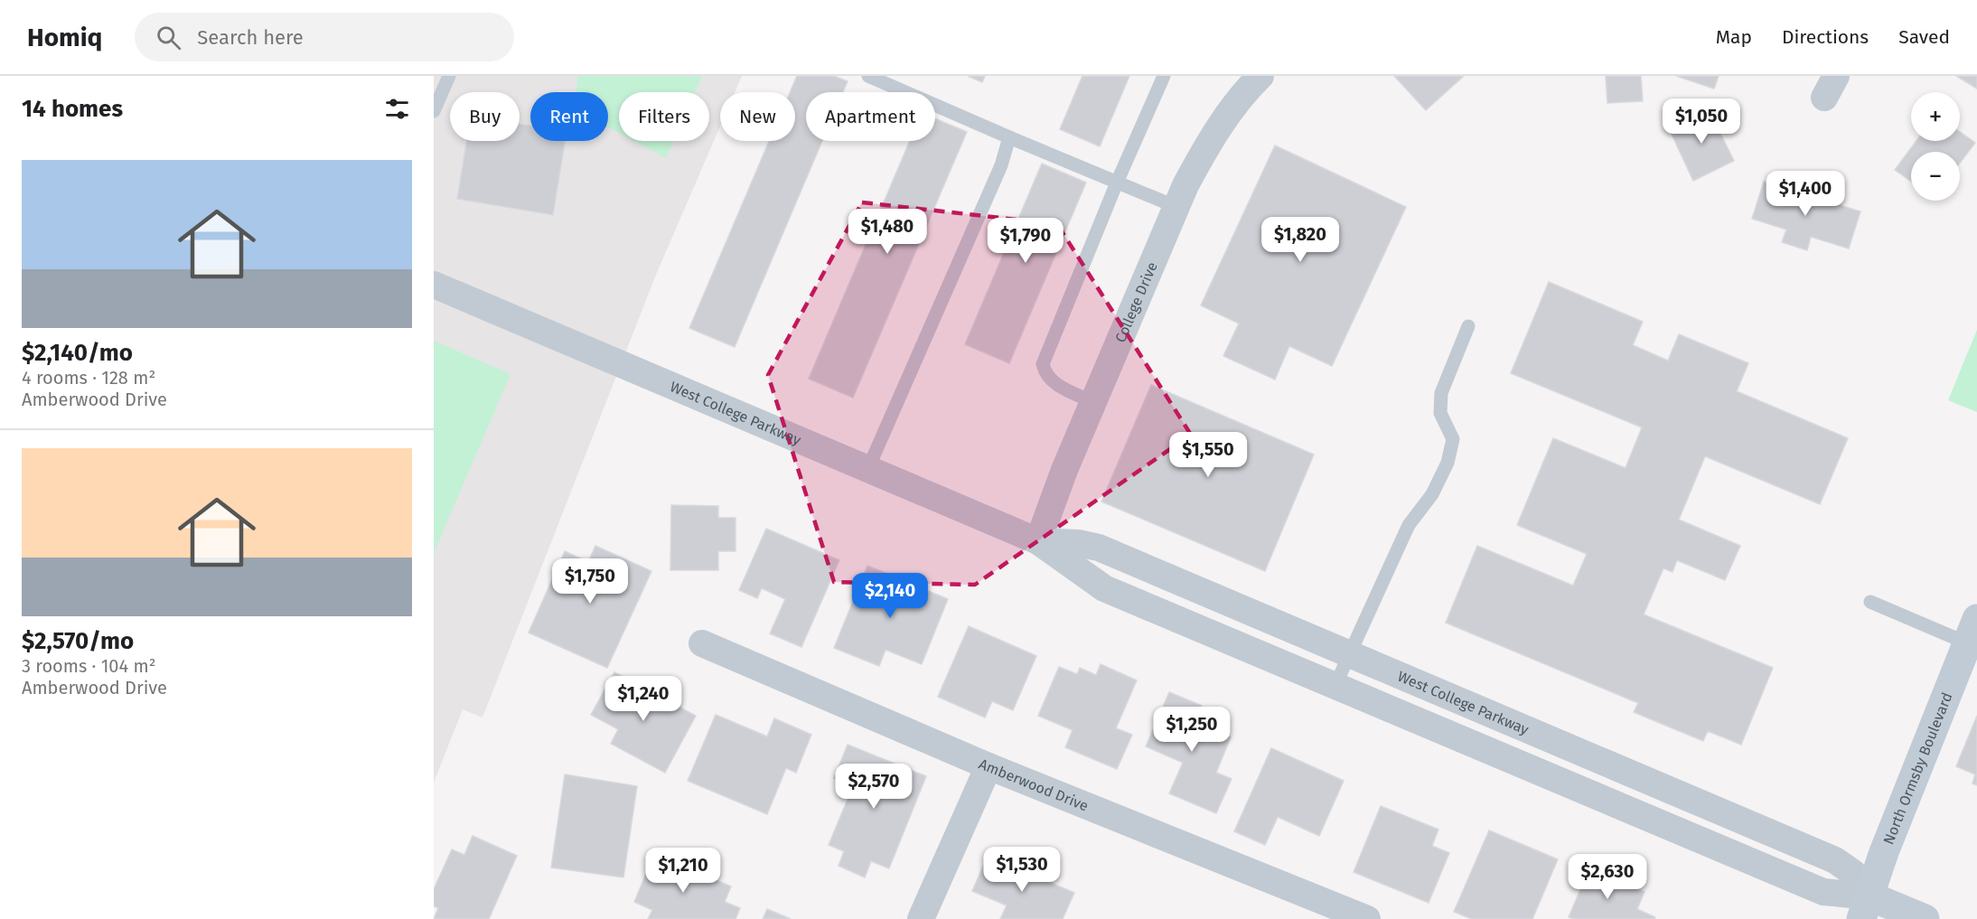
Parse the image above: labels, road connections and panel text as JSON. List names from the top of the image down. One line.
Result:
{"streets":{"street":["College Drive","West College Parkway","North Ormsby Boulevard","Amberwood Drive"]},"crossings":[["College Drive","West College Parkway"],["West College Parkway","North Ormsby Boulevard"]],"page":{"header":"Homiq","search":"Search here","nav":["Map","Directions","Saved"],"heading":"14 homes","map_buttons":["+","−"],"chip":["Buy","Rent","Filters","New","Apartment"],"price":["$1,050","$1,400","$1,480","$1,820","$1,790","$1,550","$1,750","$2,140","$1,240","$1,250","$2,570","$1,530","$1,210","$2,630"],"list":[{"name":"$2,140/mo","note":"4 rooms · 128 m² · Amberwood Drive"},{"name":"$2,570/mo","note":"3 rooms · 104 m² · Amberwood Drive"}]}}
